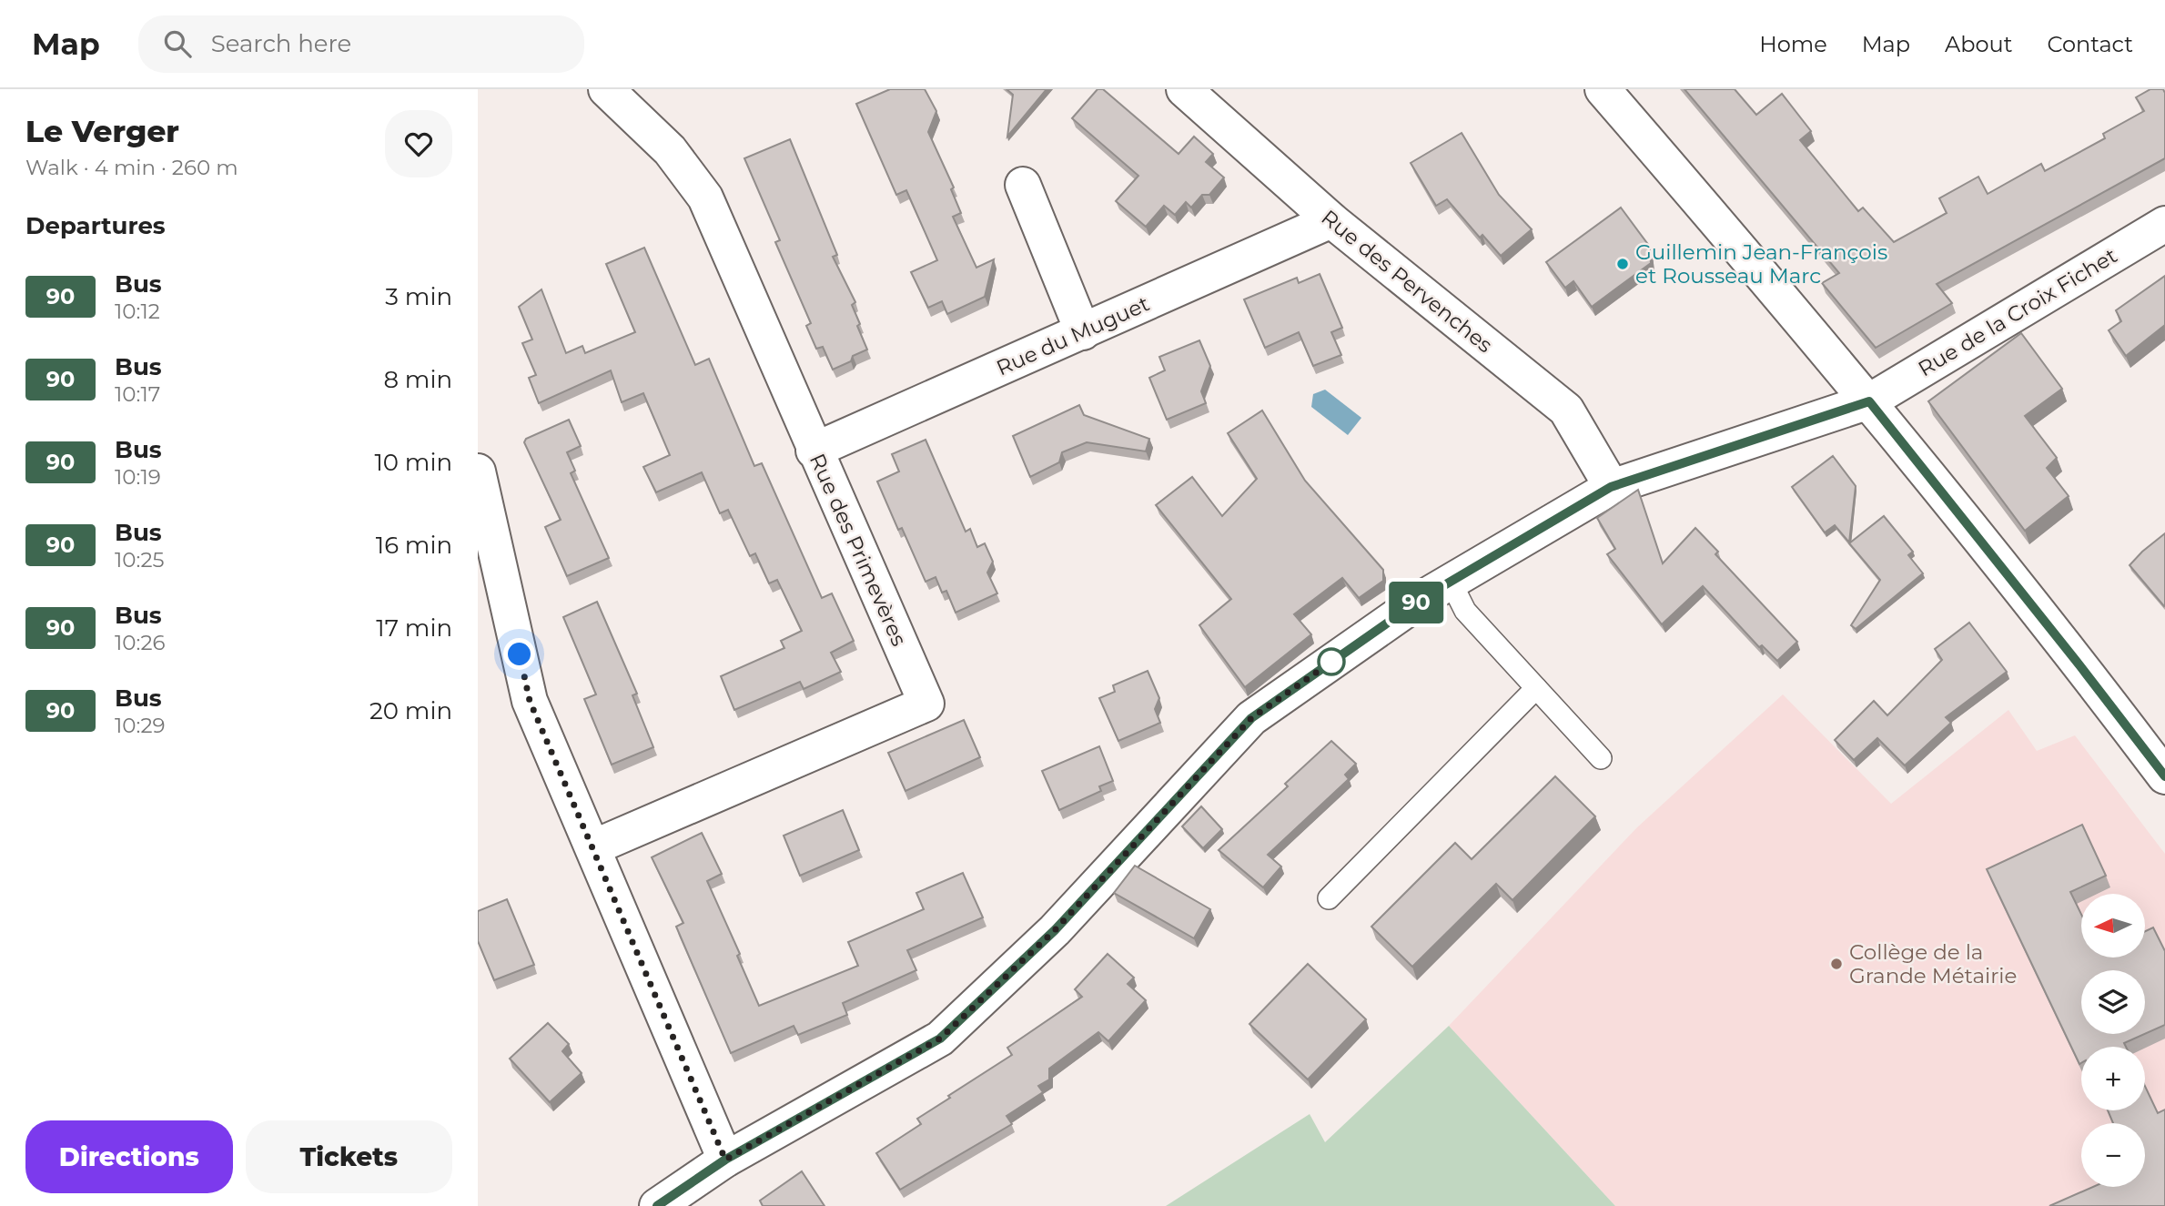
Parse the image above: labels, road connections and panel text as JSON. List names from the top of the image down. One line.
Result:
{"streets":{"street":["Rue des Pervenches","Rue de la Croix Fichet","Rue du Muguet","Rue des Primevères"]},"crossings":[["Rue des Pervenches","Rue de la Croix Fichet"],["Rue des Pervenches","Rue du Muguet"],["Rue du Muguet","Rue des Primevères"]],"places":["Guillemin Jean-François et Rousseau Marc","Collège de la Grande Métairie"],"lines":["bus line 90"],"north":"left","page":{"header":"Map","search":"Search here","nav":["Home","Map","About","Contact"],"heading":[["Le Verger","Walk · 4 min · 260 m"],"Departures"],"on_map":"90","list":[{"mark":"90","name":"Bus","note":"10:12","value":"3 min"},{"mark":"90","name":"Bus","note":"10:17","value":"8 min"},{"mark":"90","name":"Bus","note":"10:19","value":"10 min"},{"mark":"90","name":"Bus","note":"10:25","value":"16 min"},{"mark":"90","name":"Bus","note":"10:26","value":"17 min"},{"mark":"90","name":"Bus","note":"10:29","value":"20 min"}],"map_buttons":["+","−"],"buttons":["Directions","Tickets"]}}
